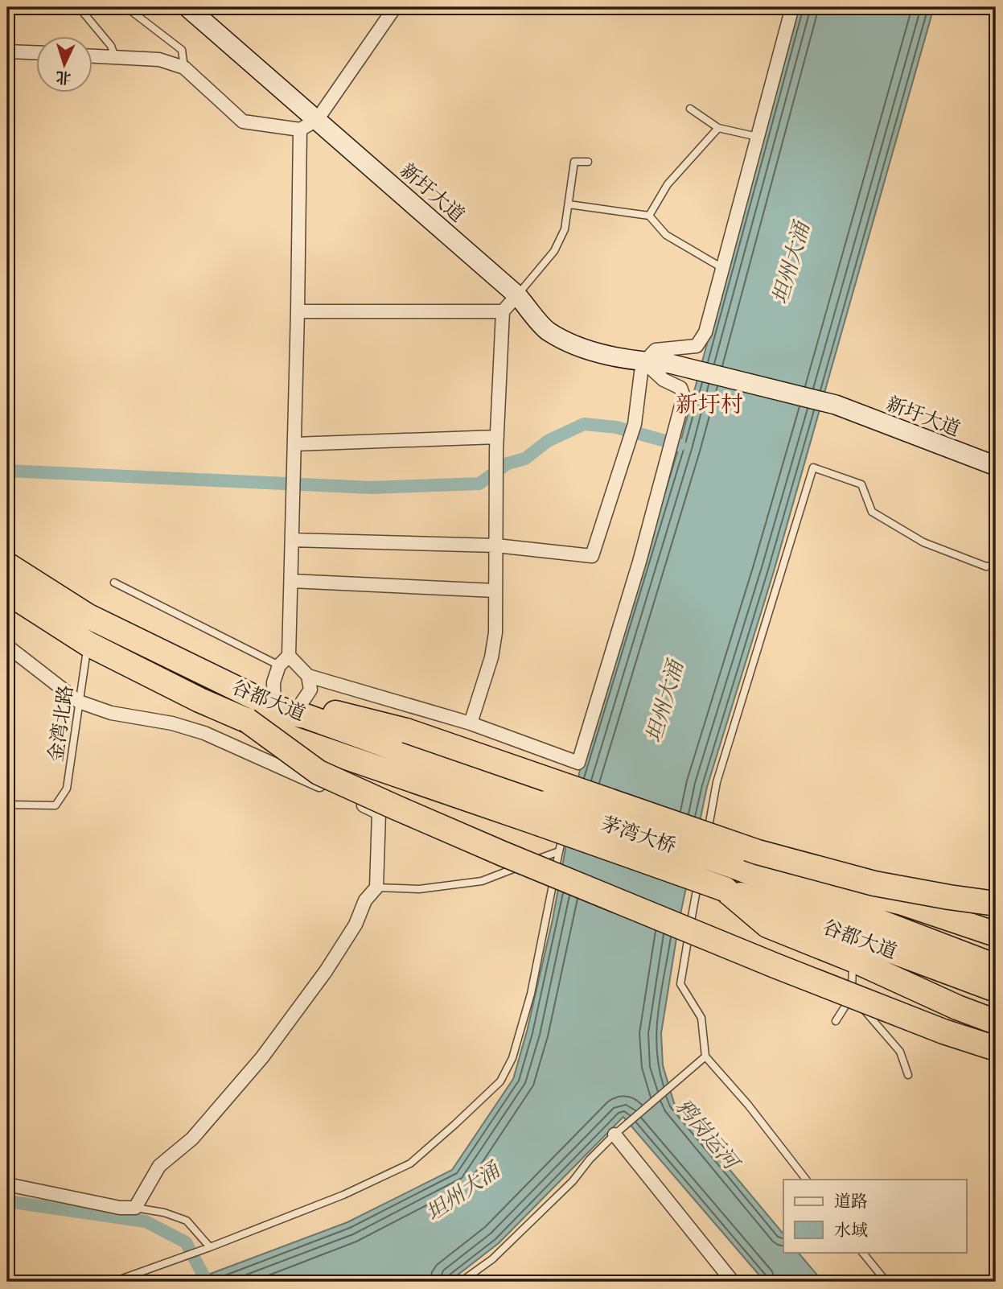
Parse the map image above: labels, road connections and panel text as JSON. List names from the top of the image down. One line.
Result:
{"streets":{"highway":["谷都大道","茅湾大桥"],"street":["新圩大道"],"lane":["金湾北路"]},"crossings":[["谷都大道","金湾北路"],["谷都大道","茅湾大桥"]],"districts":["新圩村"],"water":["坦州大涌","鸦岗运河"],"legend":["道路","水域"],"north":"bottom"}
